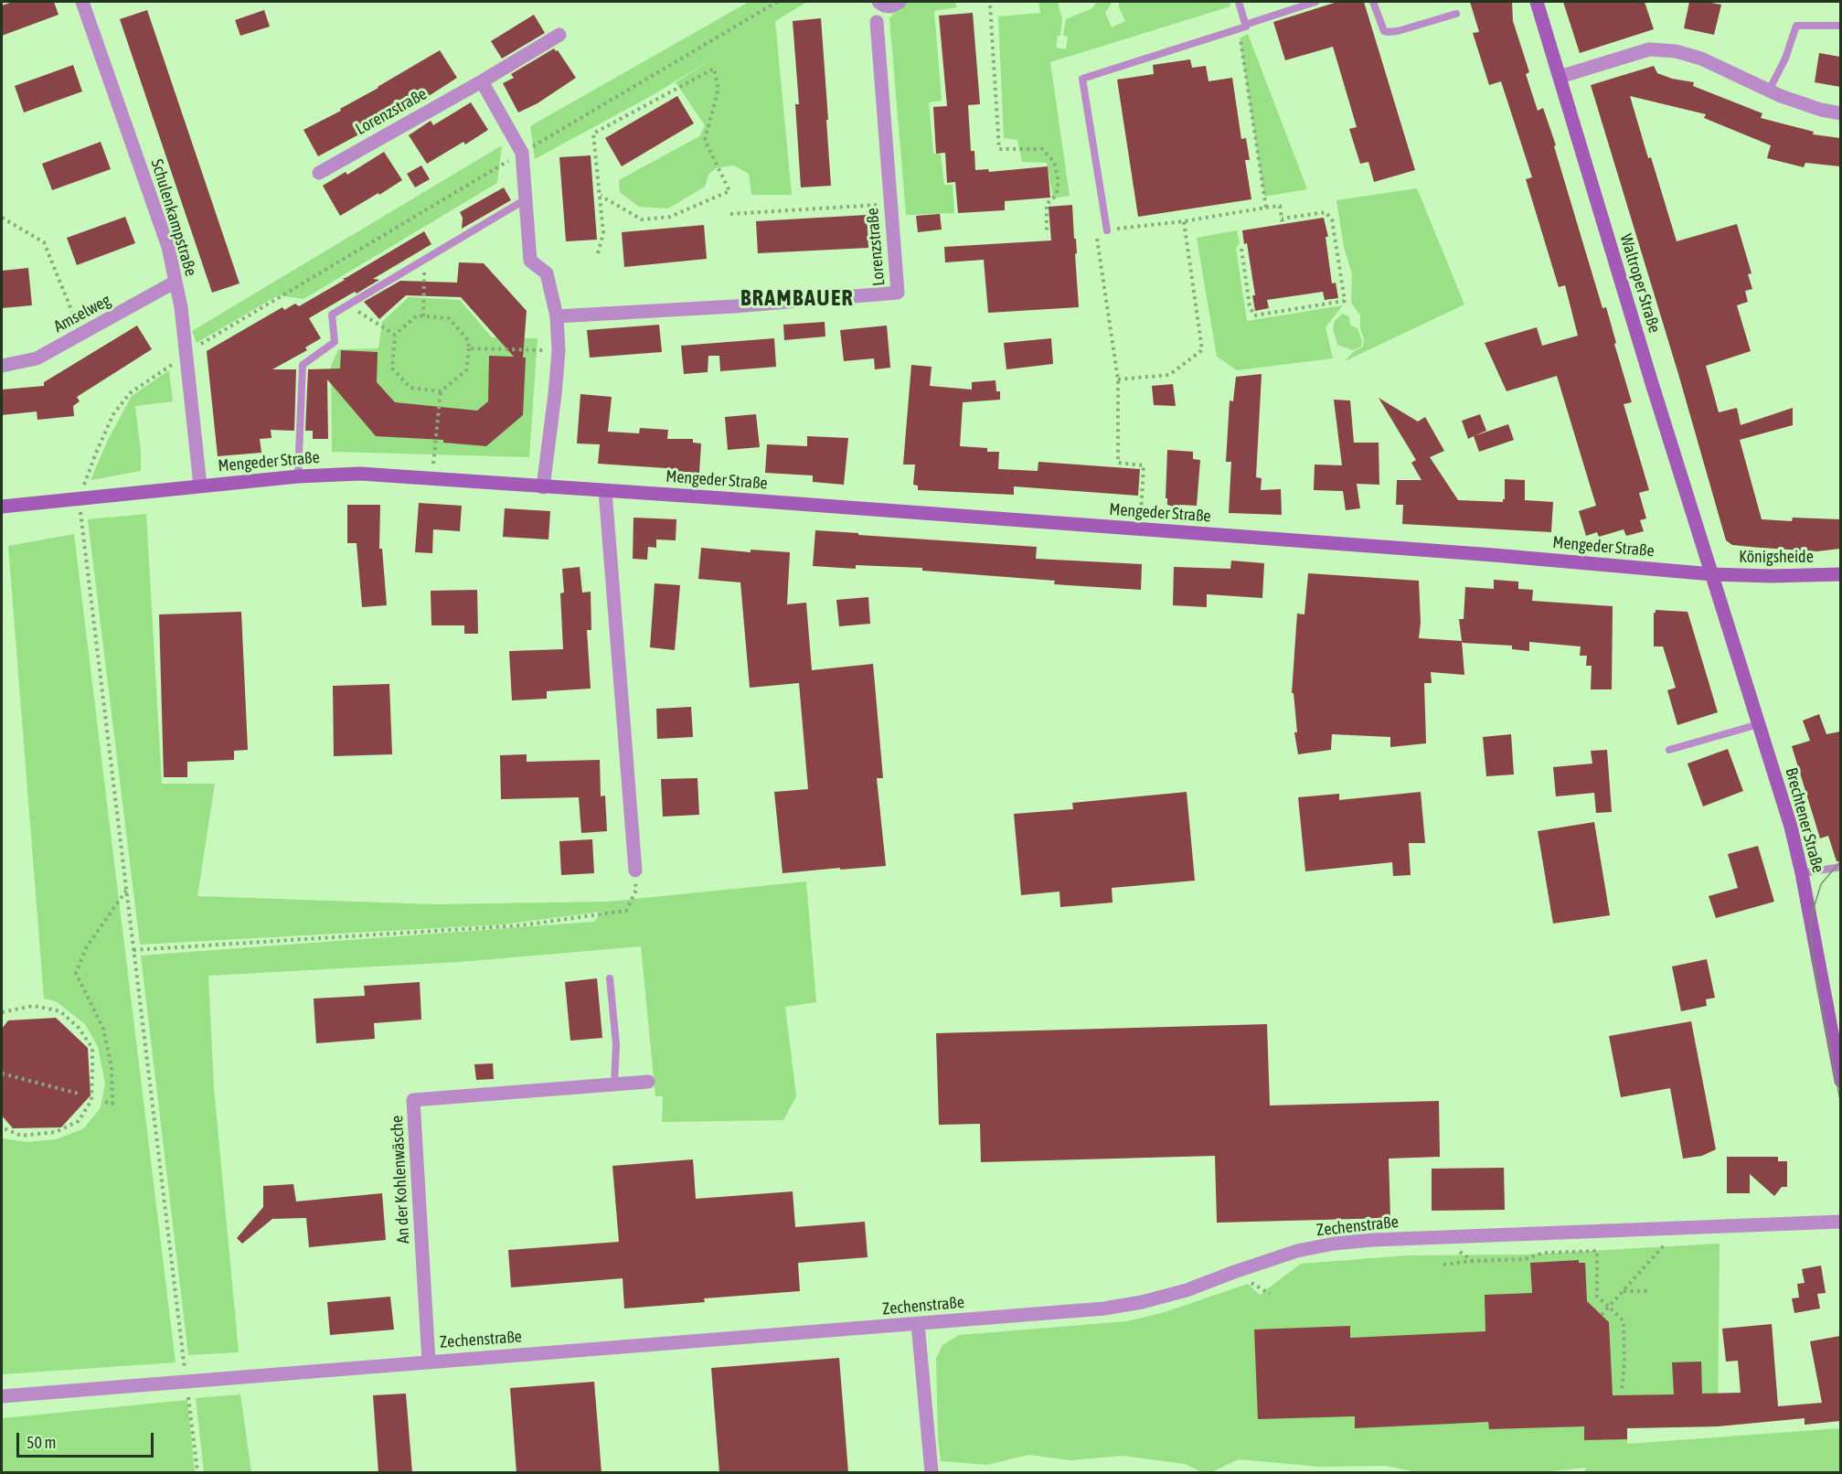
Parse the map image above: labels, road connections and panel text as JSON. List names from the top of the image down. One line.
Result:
{"streets":{"main road":["Waltroper Straße","Mengeder Straße","Königsheide","Brechtener Straße"],"street":["Lorenzstraße","Schulenkampstraße","Amselweg","An der Kohlenwäsche","Zechenstraße"]},"crossings":[["Schulenkampstraße","Amselweg"],["Schulenkampstraße","Mengeder Straße"],["Waltroper Straße","Mengeder Straße"],["Waltroper Straße","Königsheide"],["Waltroper Straße","Brechtener Straße"],["Mengeder Straße","Königsheide"],["Mengeder Straße","Brechtener Straße"],["Königsheide","Brechtener Straße"],["An der Kohlenwäsche","Zechenstraße"]],"districts":["BRAMBAUER"],"scale_bar":"50 m"}
